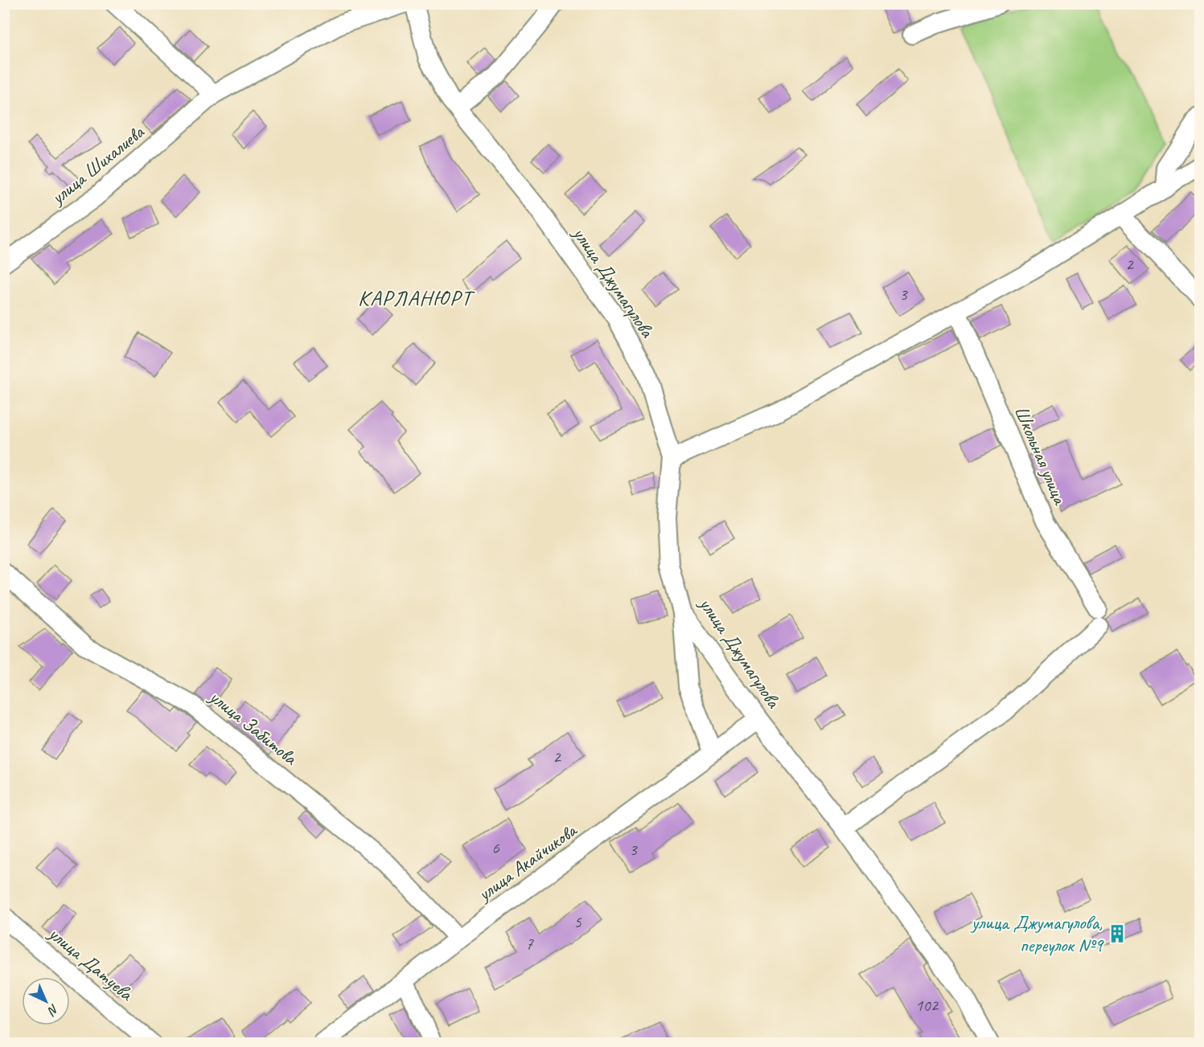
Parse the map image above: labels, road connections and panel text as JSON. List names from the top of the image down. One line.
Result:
{"streets":{"street":["улица Шихалиева","улица Джумагулова","Школьная улица","улица Забитова","улица Акайчикова","улица Датуева"]},"crossings":[["улица Джумагулова","улица Акайчикова"],["улица Забитова","улица Акайчикова"]],"districts":["КАРЛАНЮРТ"],"places":{"building":["улица Джумагулова, переулок №9"]},"house_numbers":["2","3","2","6","3","5","7","102"],"north":"bottom right"}
